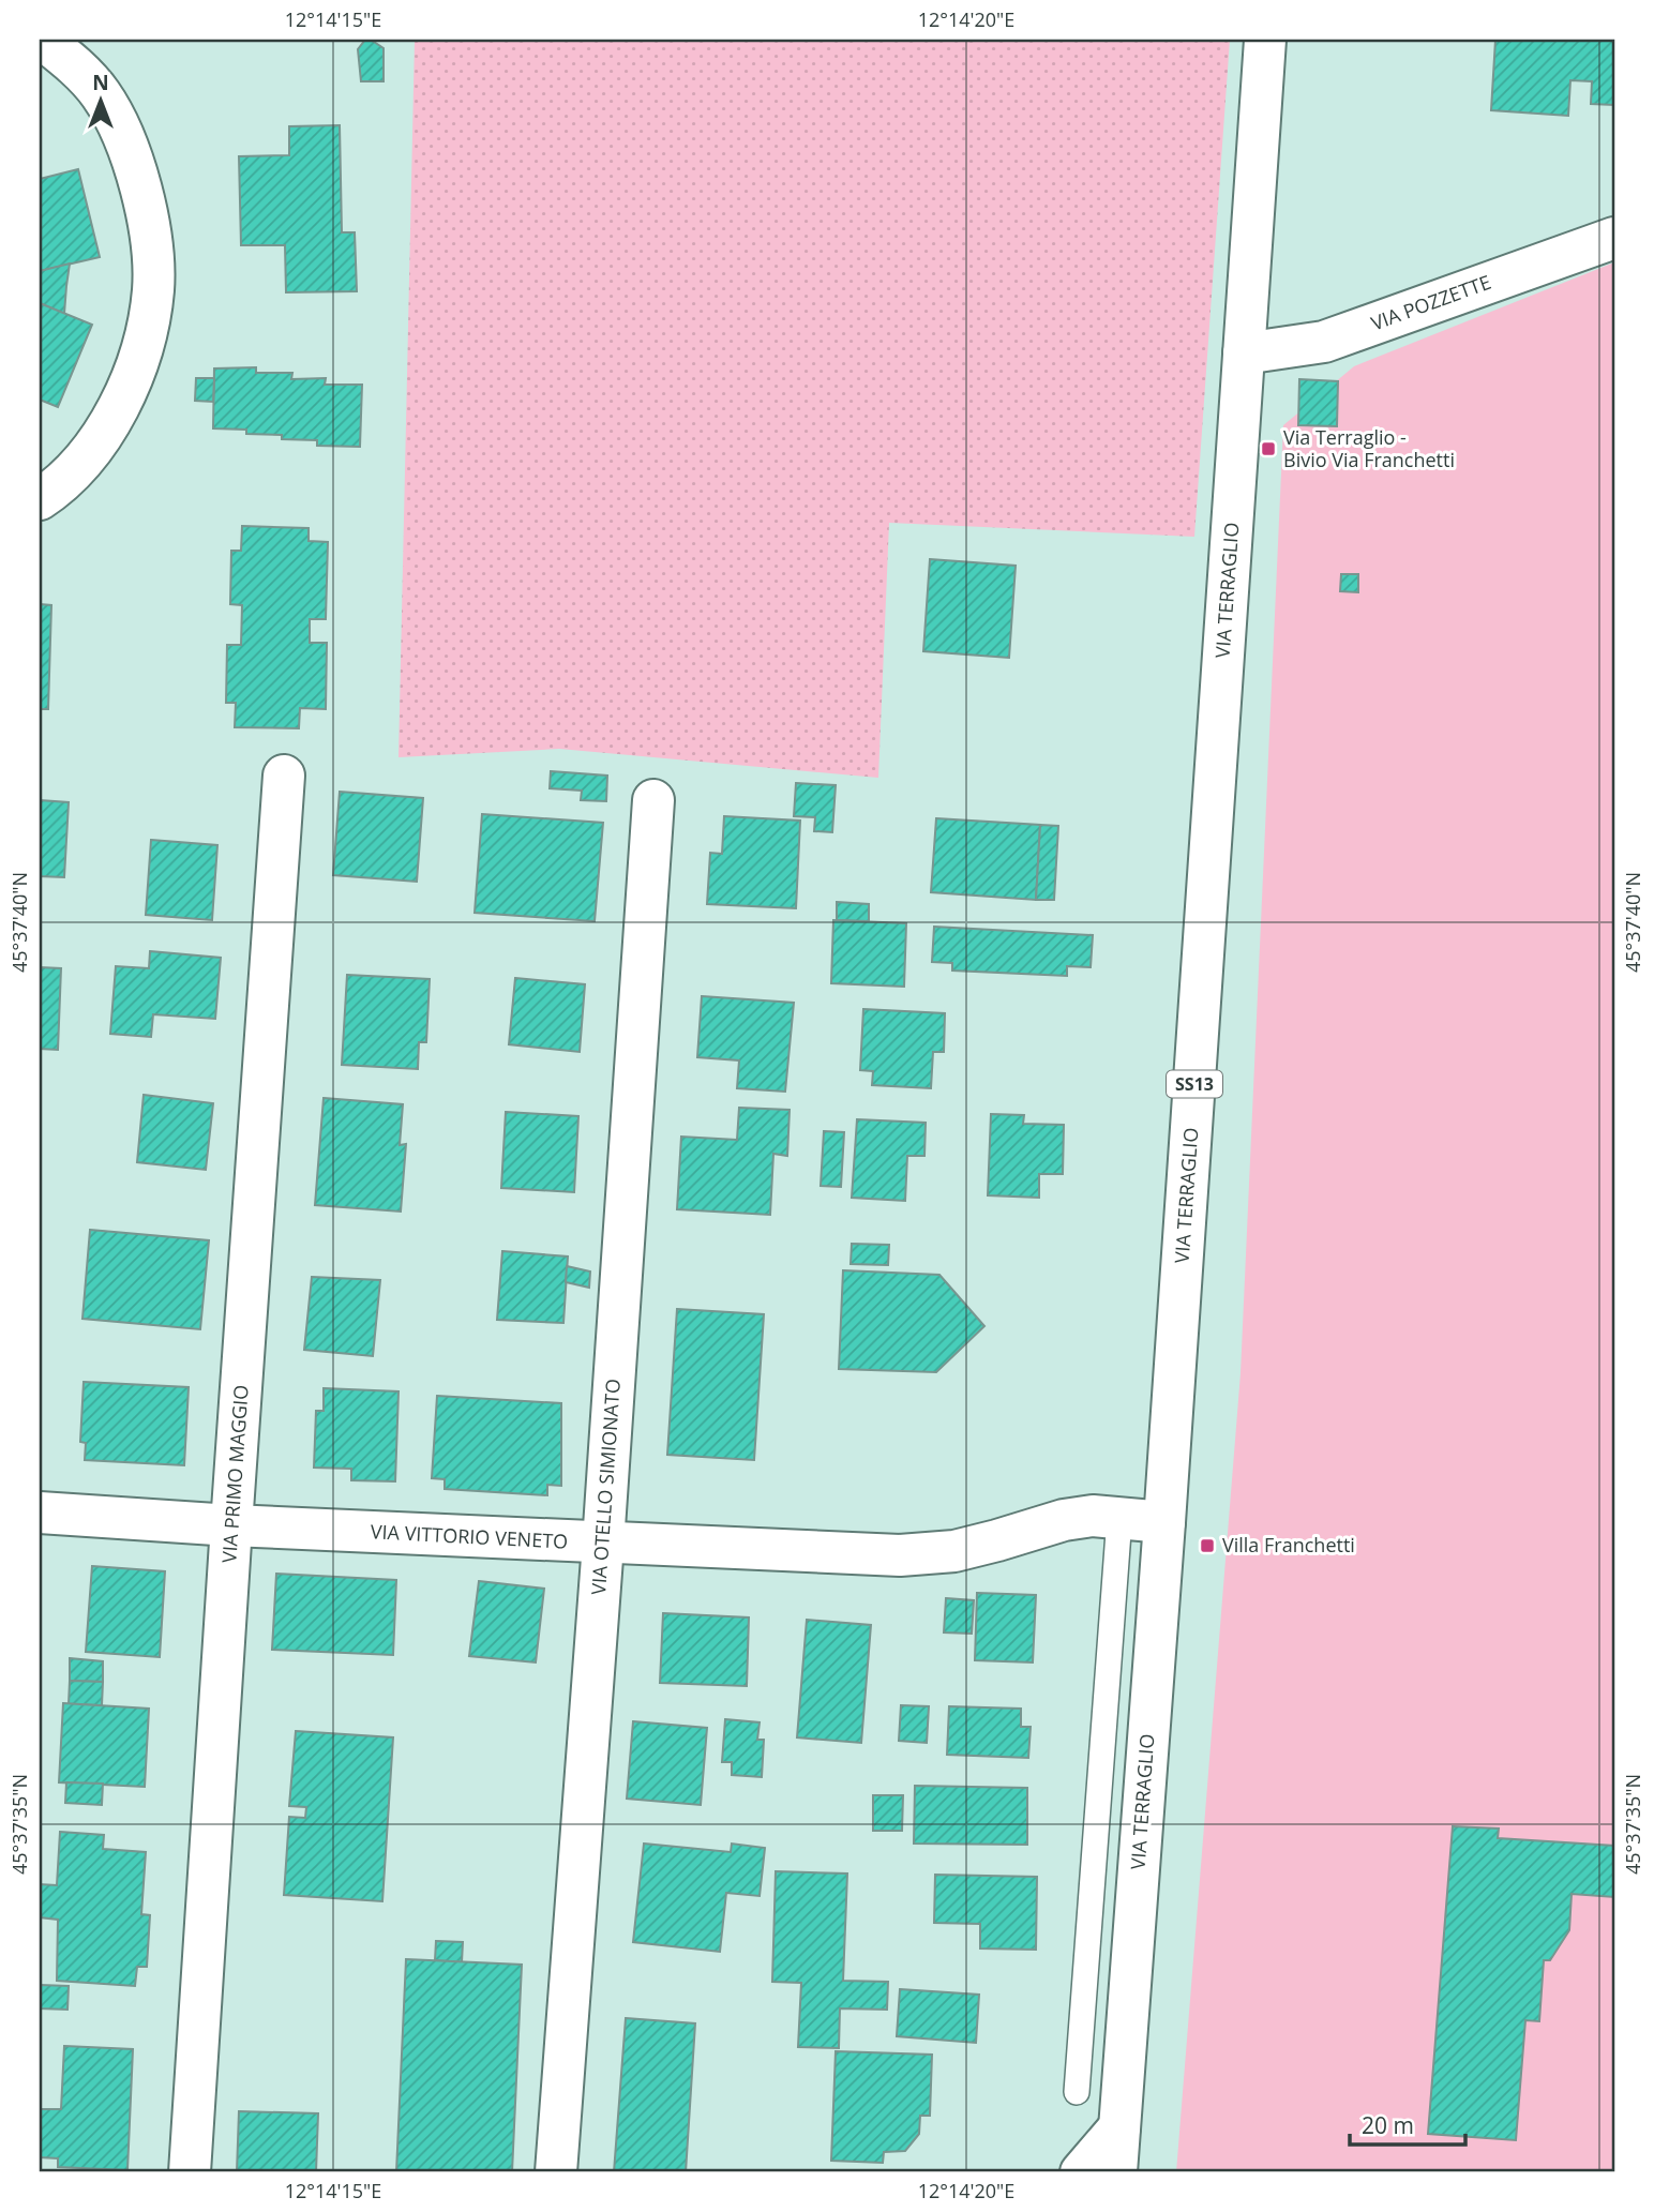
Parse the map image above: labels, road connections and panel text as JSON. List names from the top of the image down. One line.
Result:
{"streets":{"street":["VIA POZZETTE","VIA TERRAGLIO","SS13","VIA PRIMO MAGGIO","VIA OTELLO SIMIONATO","VIA VITTORIO VENETO"]},"crossings":[["VIA POZZETTE","VIA TERRAGLIO"],["VIA TERRAGLIO","VIA VITTORIO VENETO"],["VIA PRIMO MAGGIO","VIA VITTORIO VENETO"],["VIA OTELLO SIMIONATO","VIA VITTORIO VENETO"]],"places":{"transit":["Via Terraglio - Bivio Via Franchetti","Villa Franchetti"]},"scale_bar":"20 m","north":"top","coordinates":["12°14'15\"E","12°14'20\"E","45°37'40\"N","45°37'35\"N"]}
